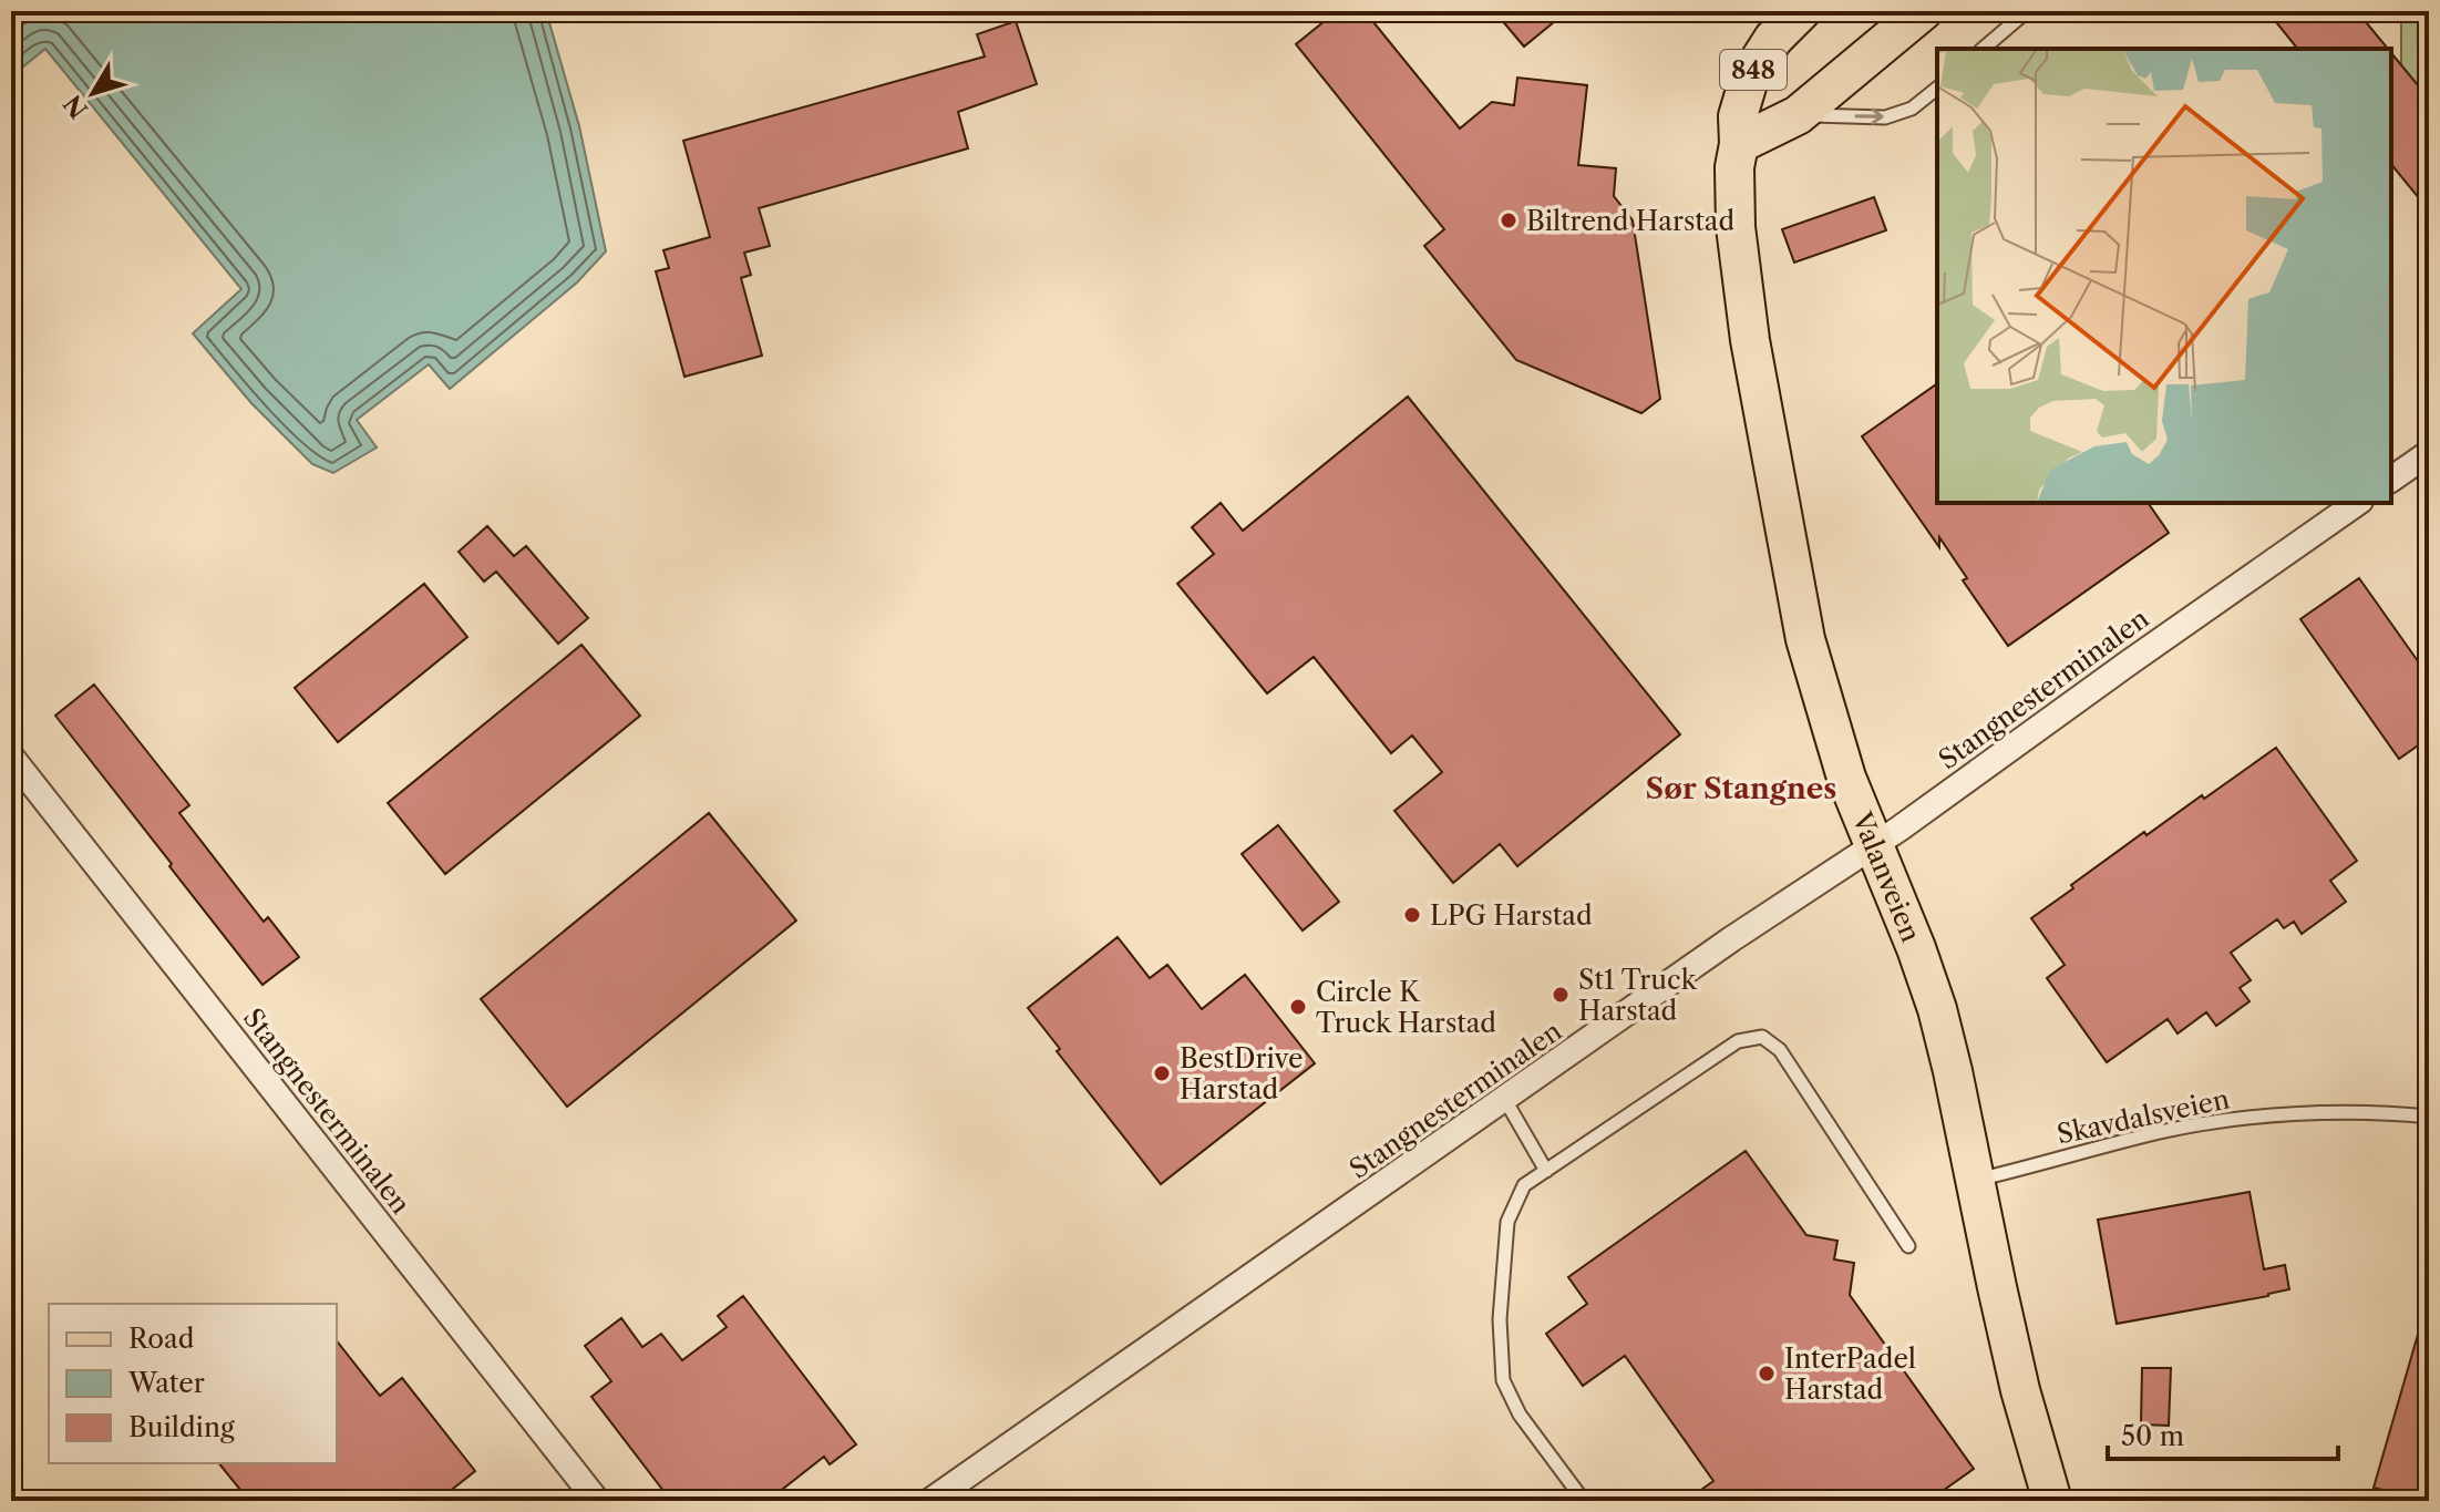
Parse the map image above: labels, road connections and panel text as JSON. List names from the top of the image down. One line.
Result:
{"streets":{"main road":["848","Valanveien"],"street":["Stangnesterminalen"],"lane":["Skavdalsveien"]},"crossings":[["848","Valanveien"],["Stangnesterminalen","Valanveien"],["Valanveien","Skavdalsveien"]],"districts":["Sør Stangnes"],"places":["Biltrend Harstad","LPG Harstad","St1 Truck Harstad","Circle K Truck Harstad","BestDrive Harstad","InterPadel Harstad"],"legend":["Road","Water","Building"],"scale_bar":"50 m","north":"bottom left"}
